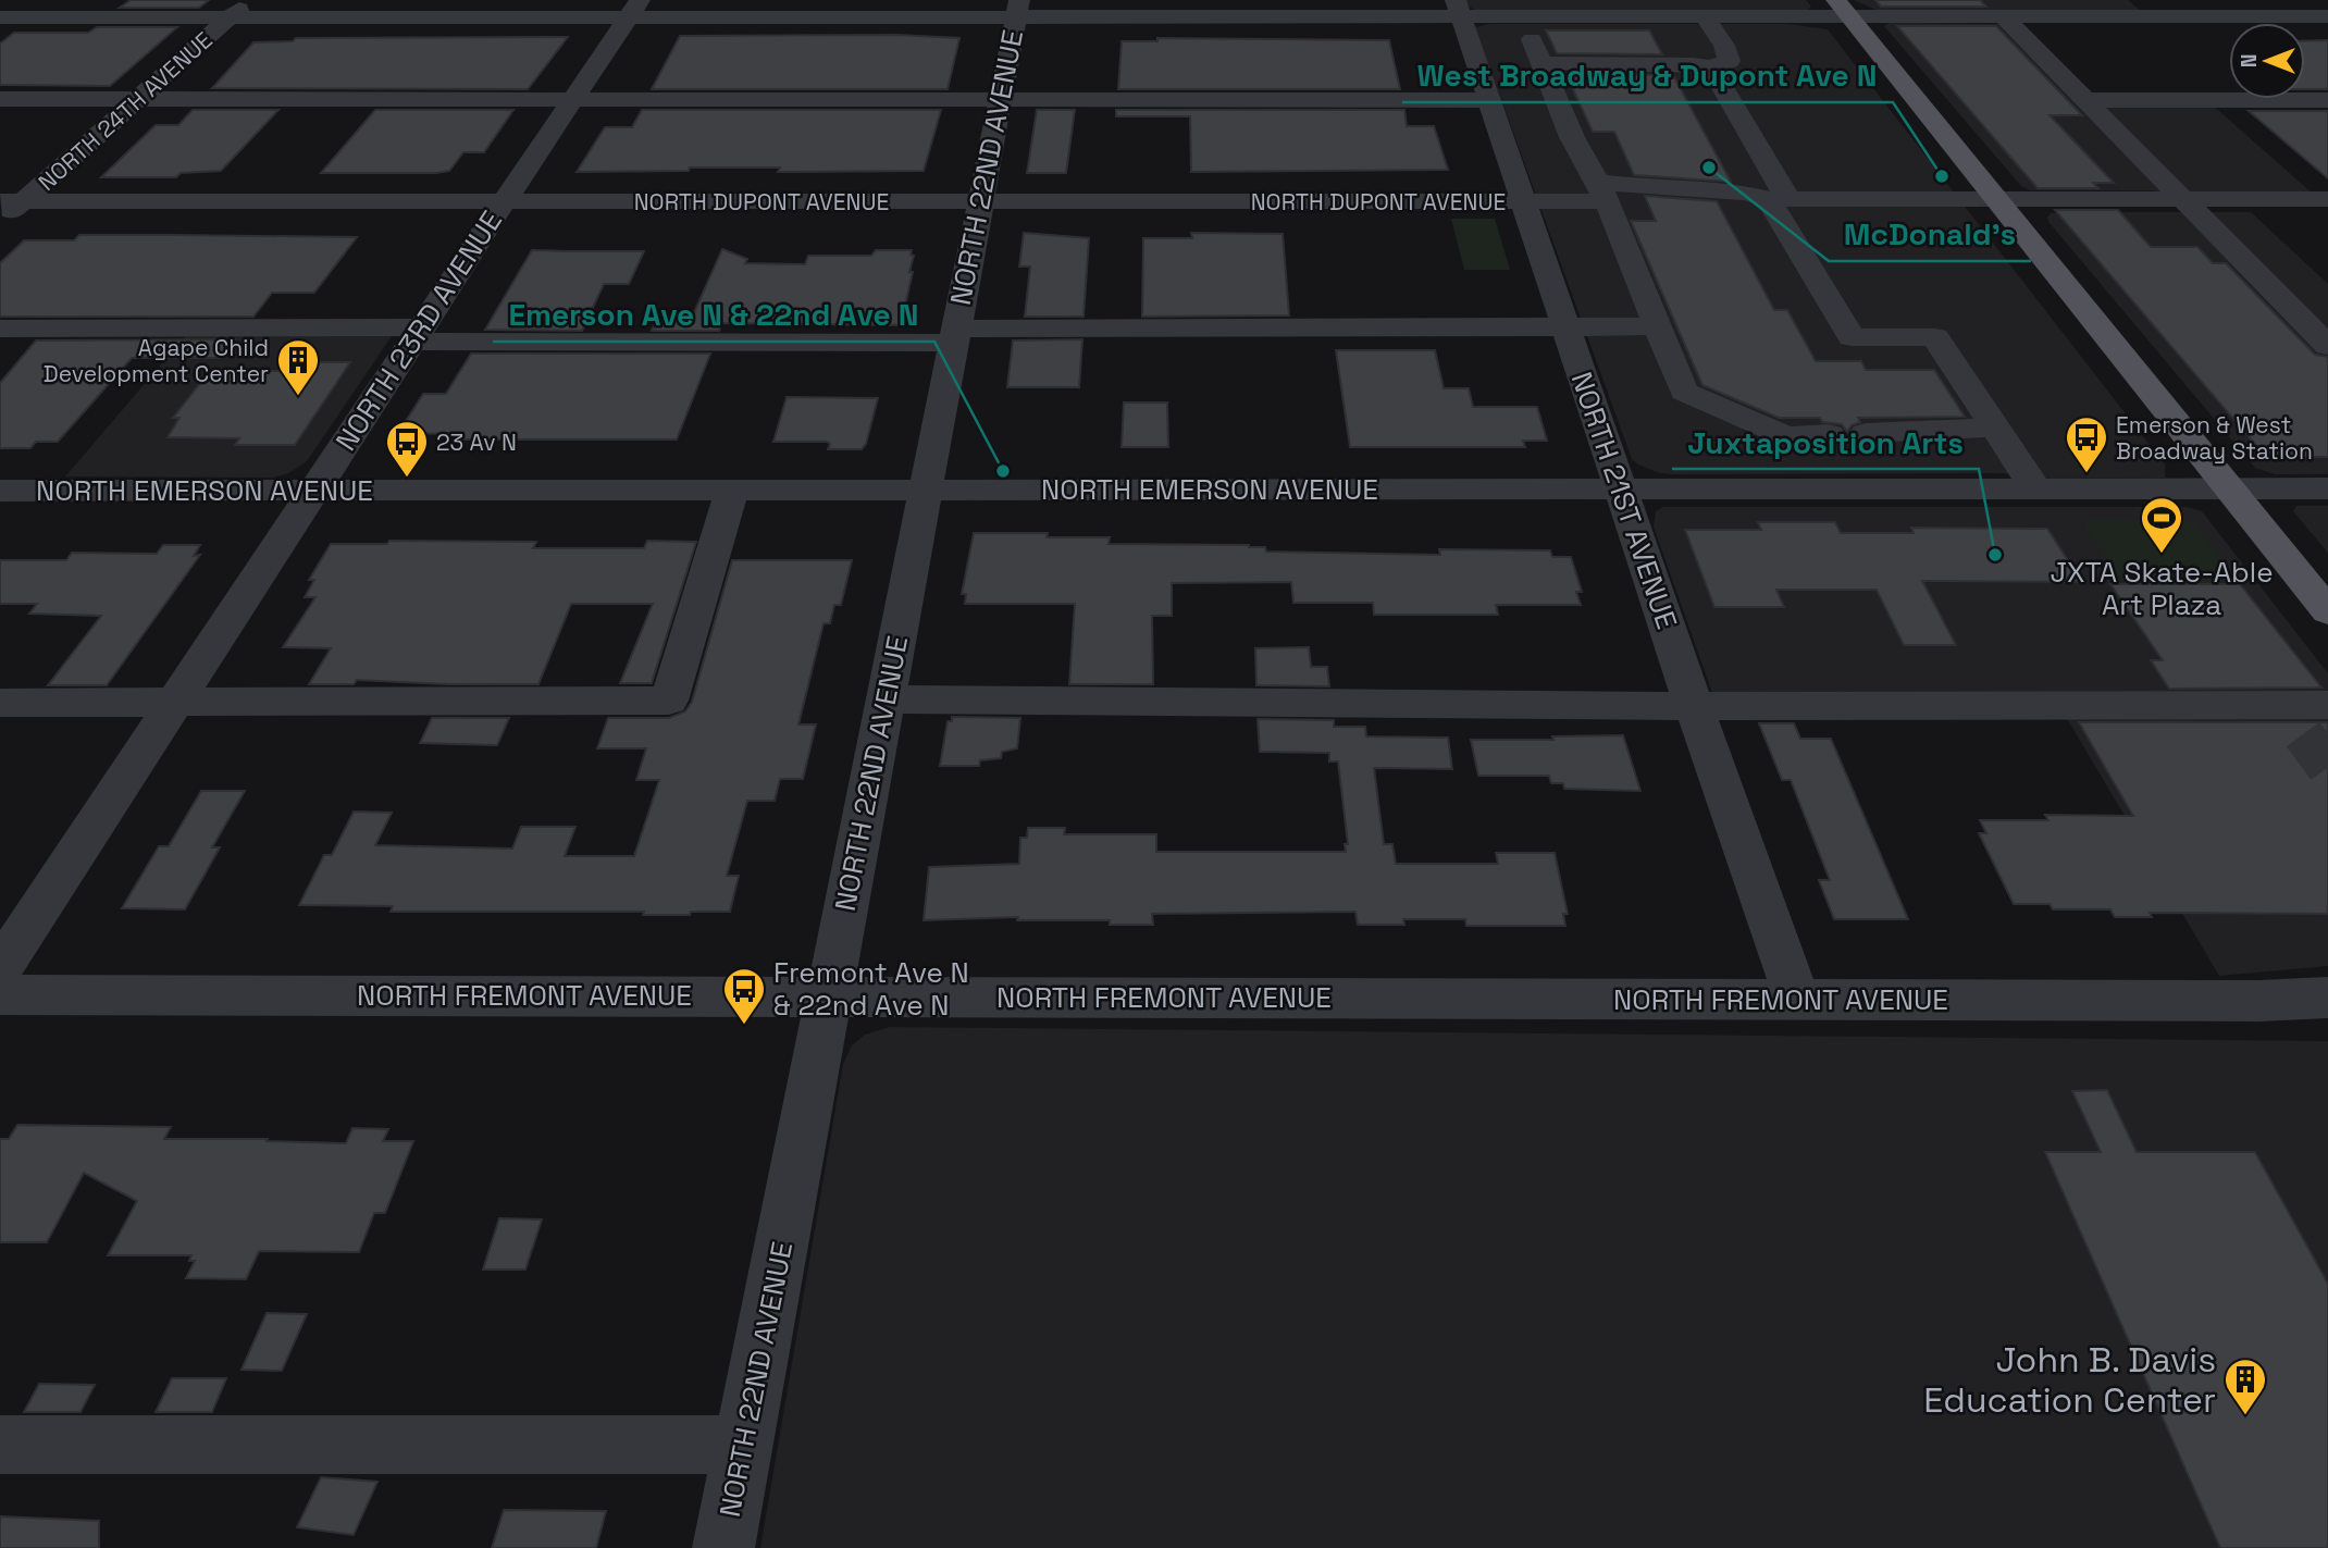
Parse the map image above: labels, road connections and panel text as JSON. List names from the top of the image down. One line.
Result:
{"streets":{"street":["NORTH 24TH AVENUE","NORTH 22ND AVENUE","NORTH DUPONT AVENUE","NORTH 23RD AVENUE","NORTH EMERSON AVENUE","NORTH 21ST AVENUE","NORTH FREMONT AVENUE"]},"crossings":[["NORTH 24TH AVENUE","NORTH DUPONT AVENUE"],["NORTH 22ND AVENUE","NORTH DUPONT AVENUE"],["NORTH 22ND AVENUE","NORTH EMERSON AVENUE"],["NORTH 22ND AVENUE","NORTH FREMONT AVENUE"],["NORTH DUPONT AVENUE","NORTH 23RD AVENUE"],["NORTH DUPONT AVENUE","NORTH 21ST AVENUE"],["NORTH 23RD AVENUE","NORTH EMERSON AVENUE"],["NORTH EMERSON AVENUE","NORTH 21ST AVENUE"],["NORTH 21ST AVENUE","NORTH FREMONT AVENUE"]],"places":{"other":["McDonald's","West Broadway & Dupont Ave N","Emerson Ave N & 22nd Ave N","Juxtaposition Arts"],"building":["Agape Child Development Center","John B. Davis Education Center"],"bus stop":["Emerson & West Broadway Station","23 Av N","Fremont Ave N & 22nd Ave N"],"sports":["JXTA Skate-Able Art Plaza"]},"north":"left"}
